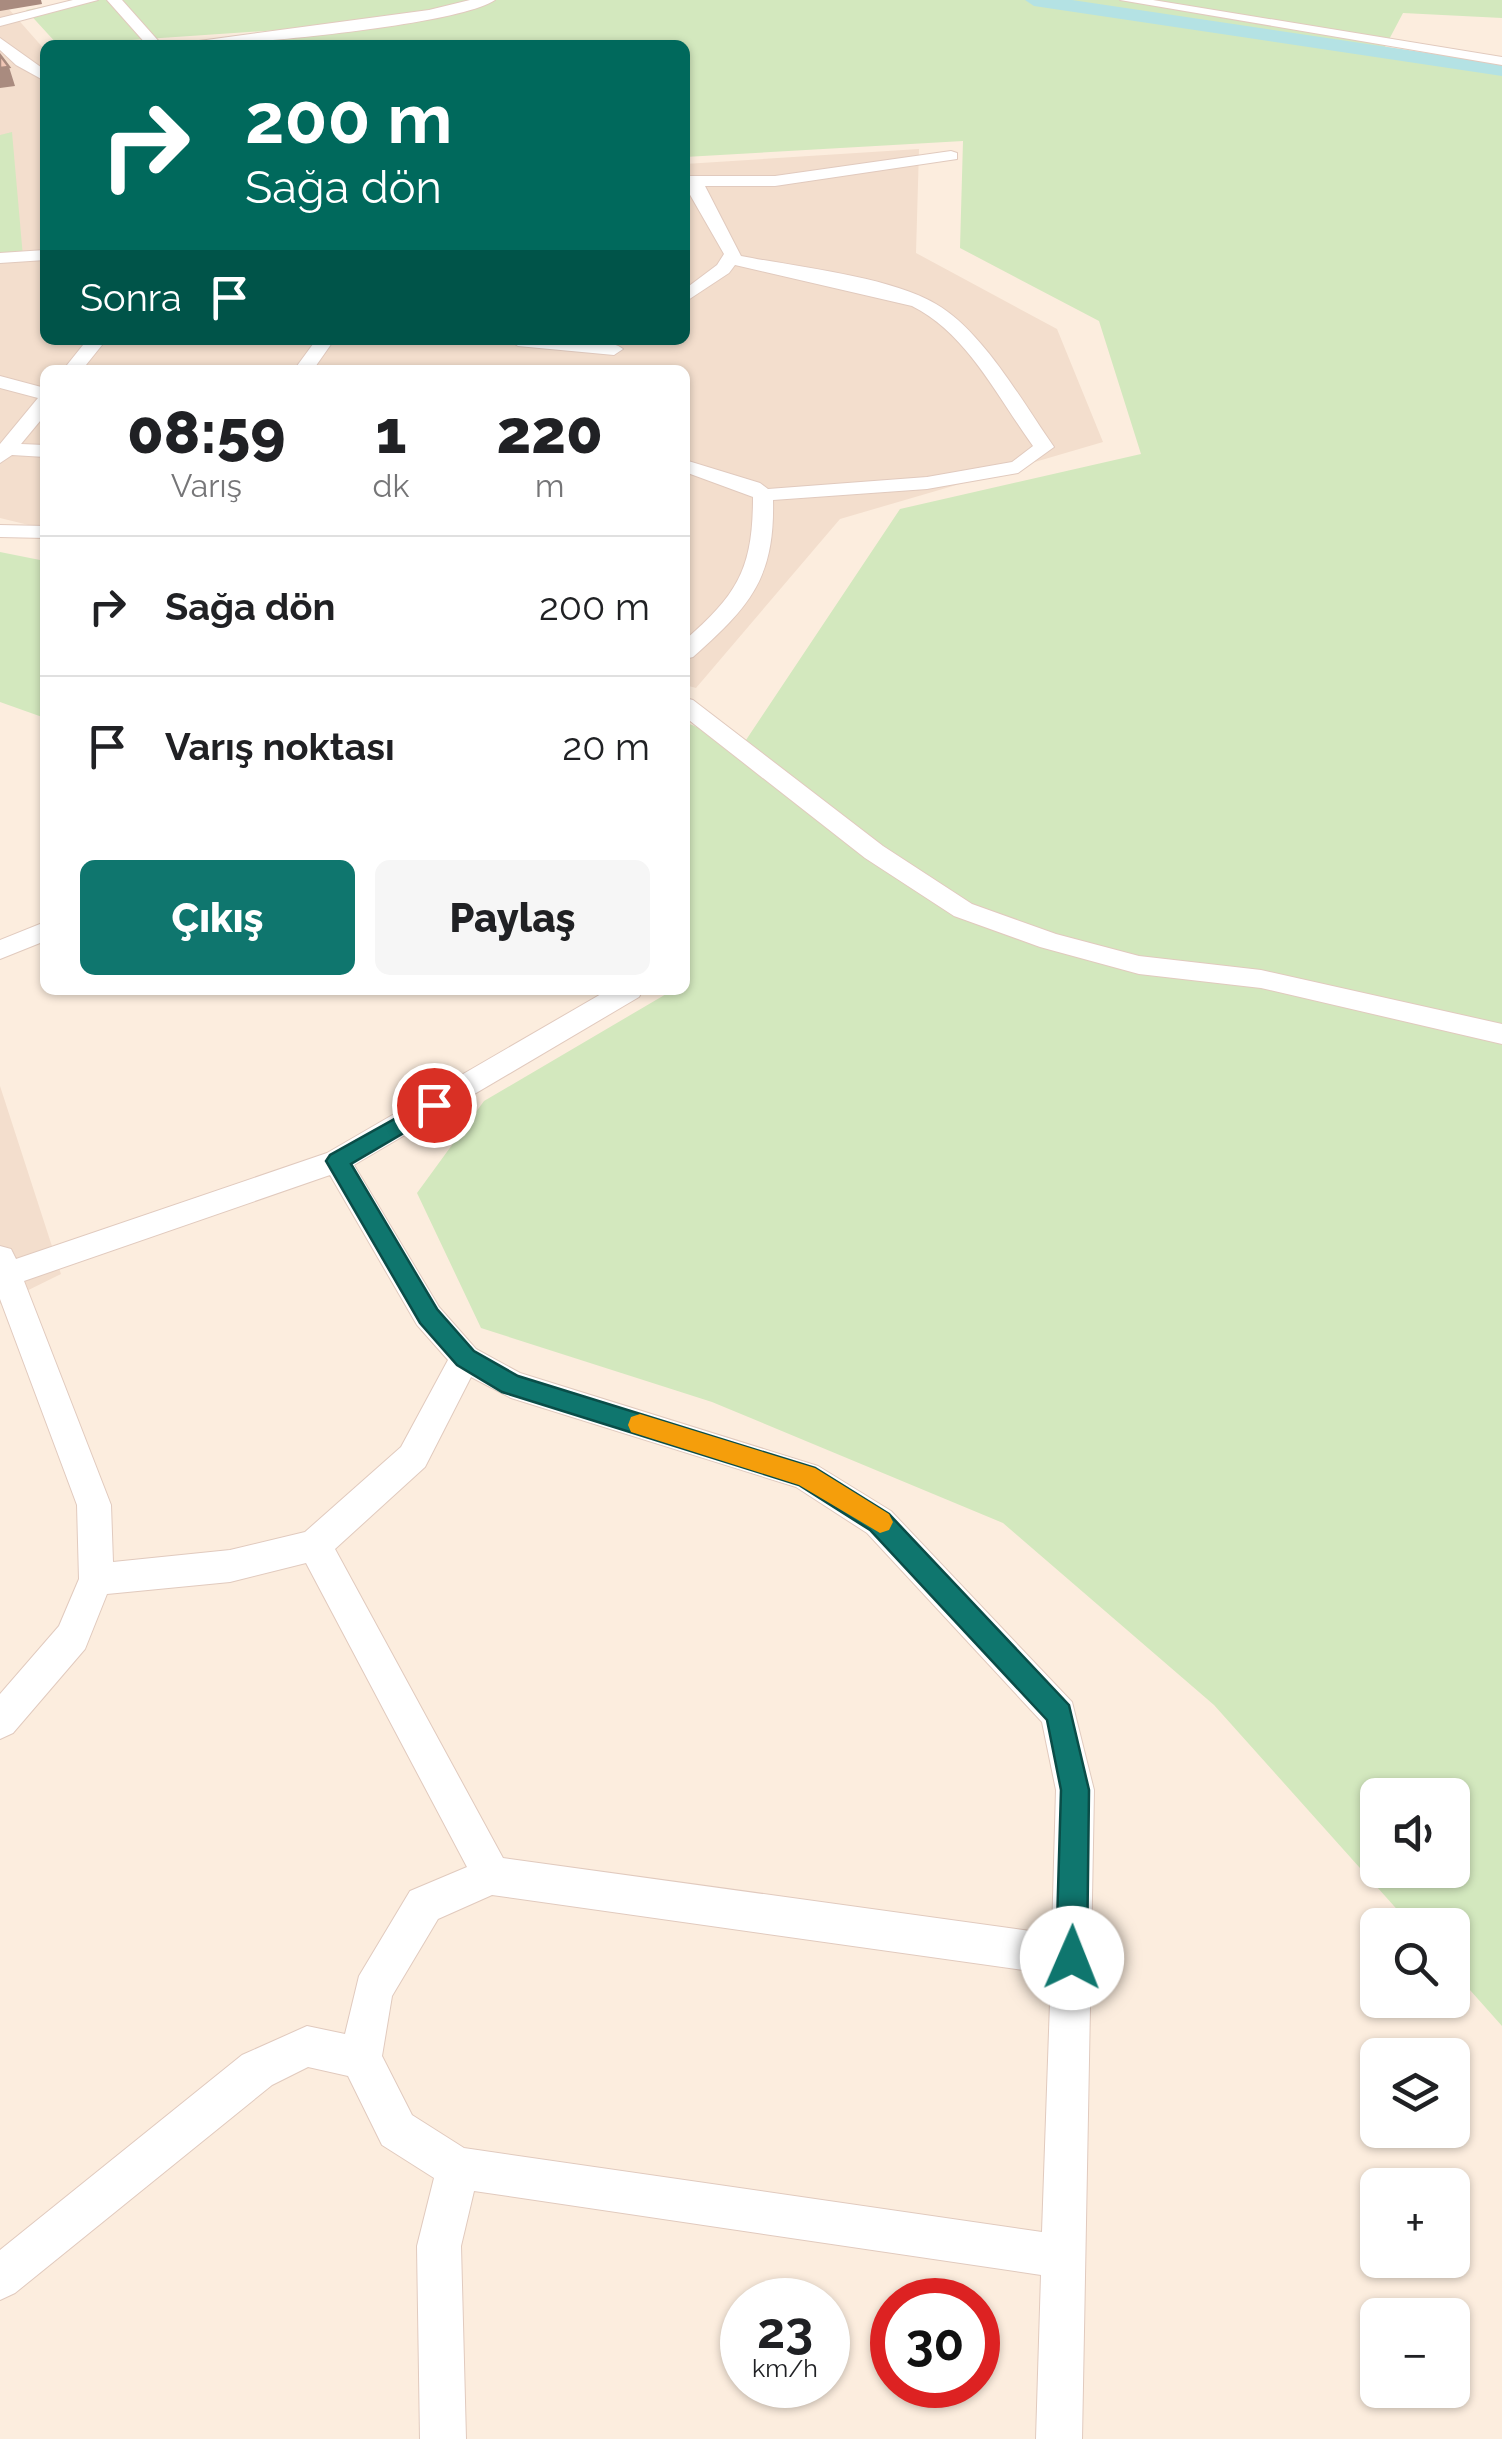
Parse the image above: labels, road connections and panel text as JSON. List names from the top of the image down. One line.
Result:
{"page":{"turn":["200 m","Sağa dön"],"then":"Sonra","eta":["08:59","Varış","1","dk","220","m"],"list":[{"name":"Sağa dön","value":"200 m"},{"name":"Varış noktası","value":"20 m"}],"buttons":["Çıkış","Paylaş"],"map_buttons":["+","−"],"speed":"23 km/h","limit":"30"}}
